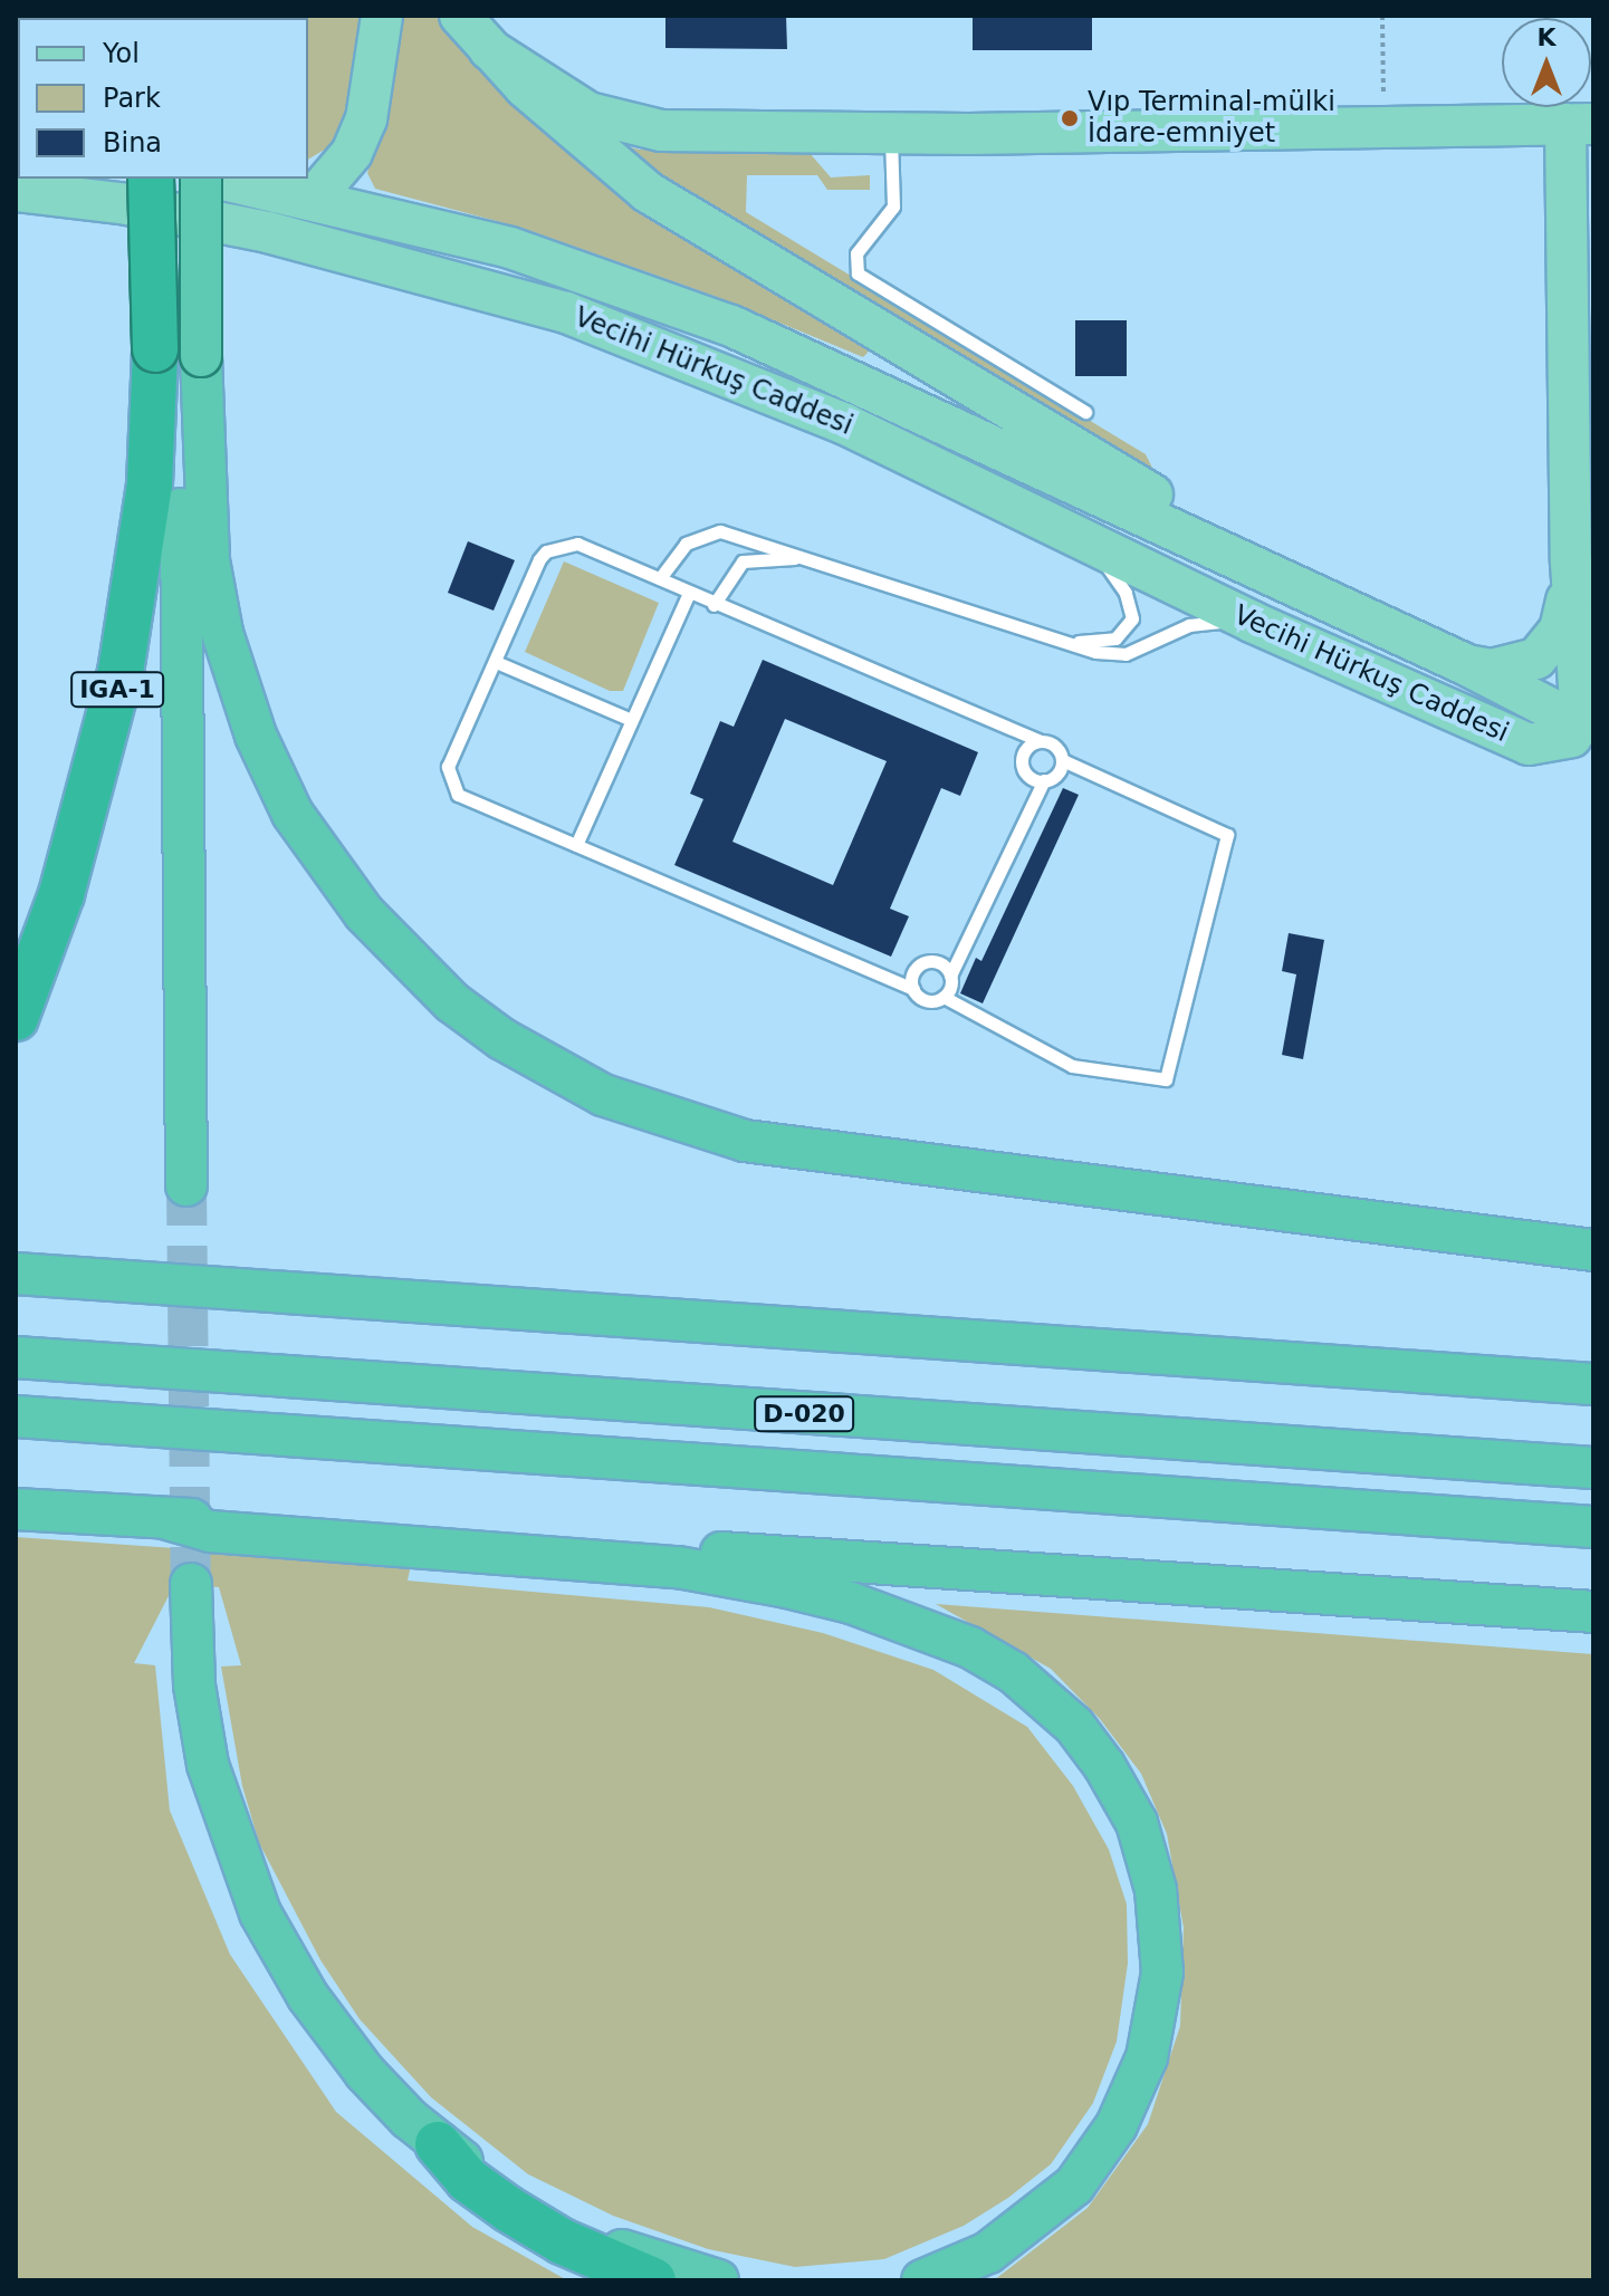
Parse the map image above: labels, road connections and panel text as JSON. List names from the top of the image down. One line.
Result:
{"streets":{"highway":["IGA-1","D-020"],"main road":["Vecihi Hürkuş Caddesi"]},"places":["Vıp Terminal-mülki İdare-emniyet"],"legend":["Yol","Park","Bina"],"north":"top"}
